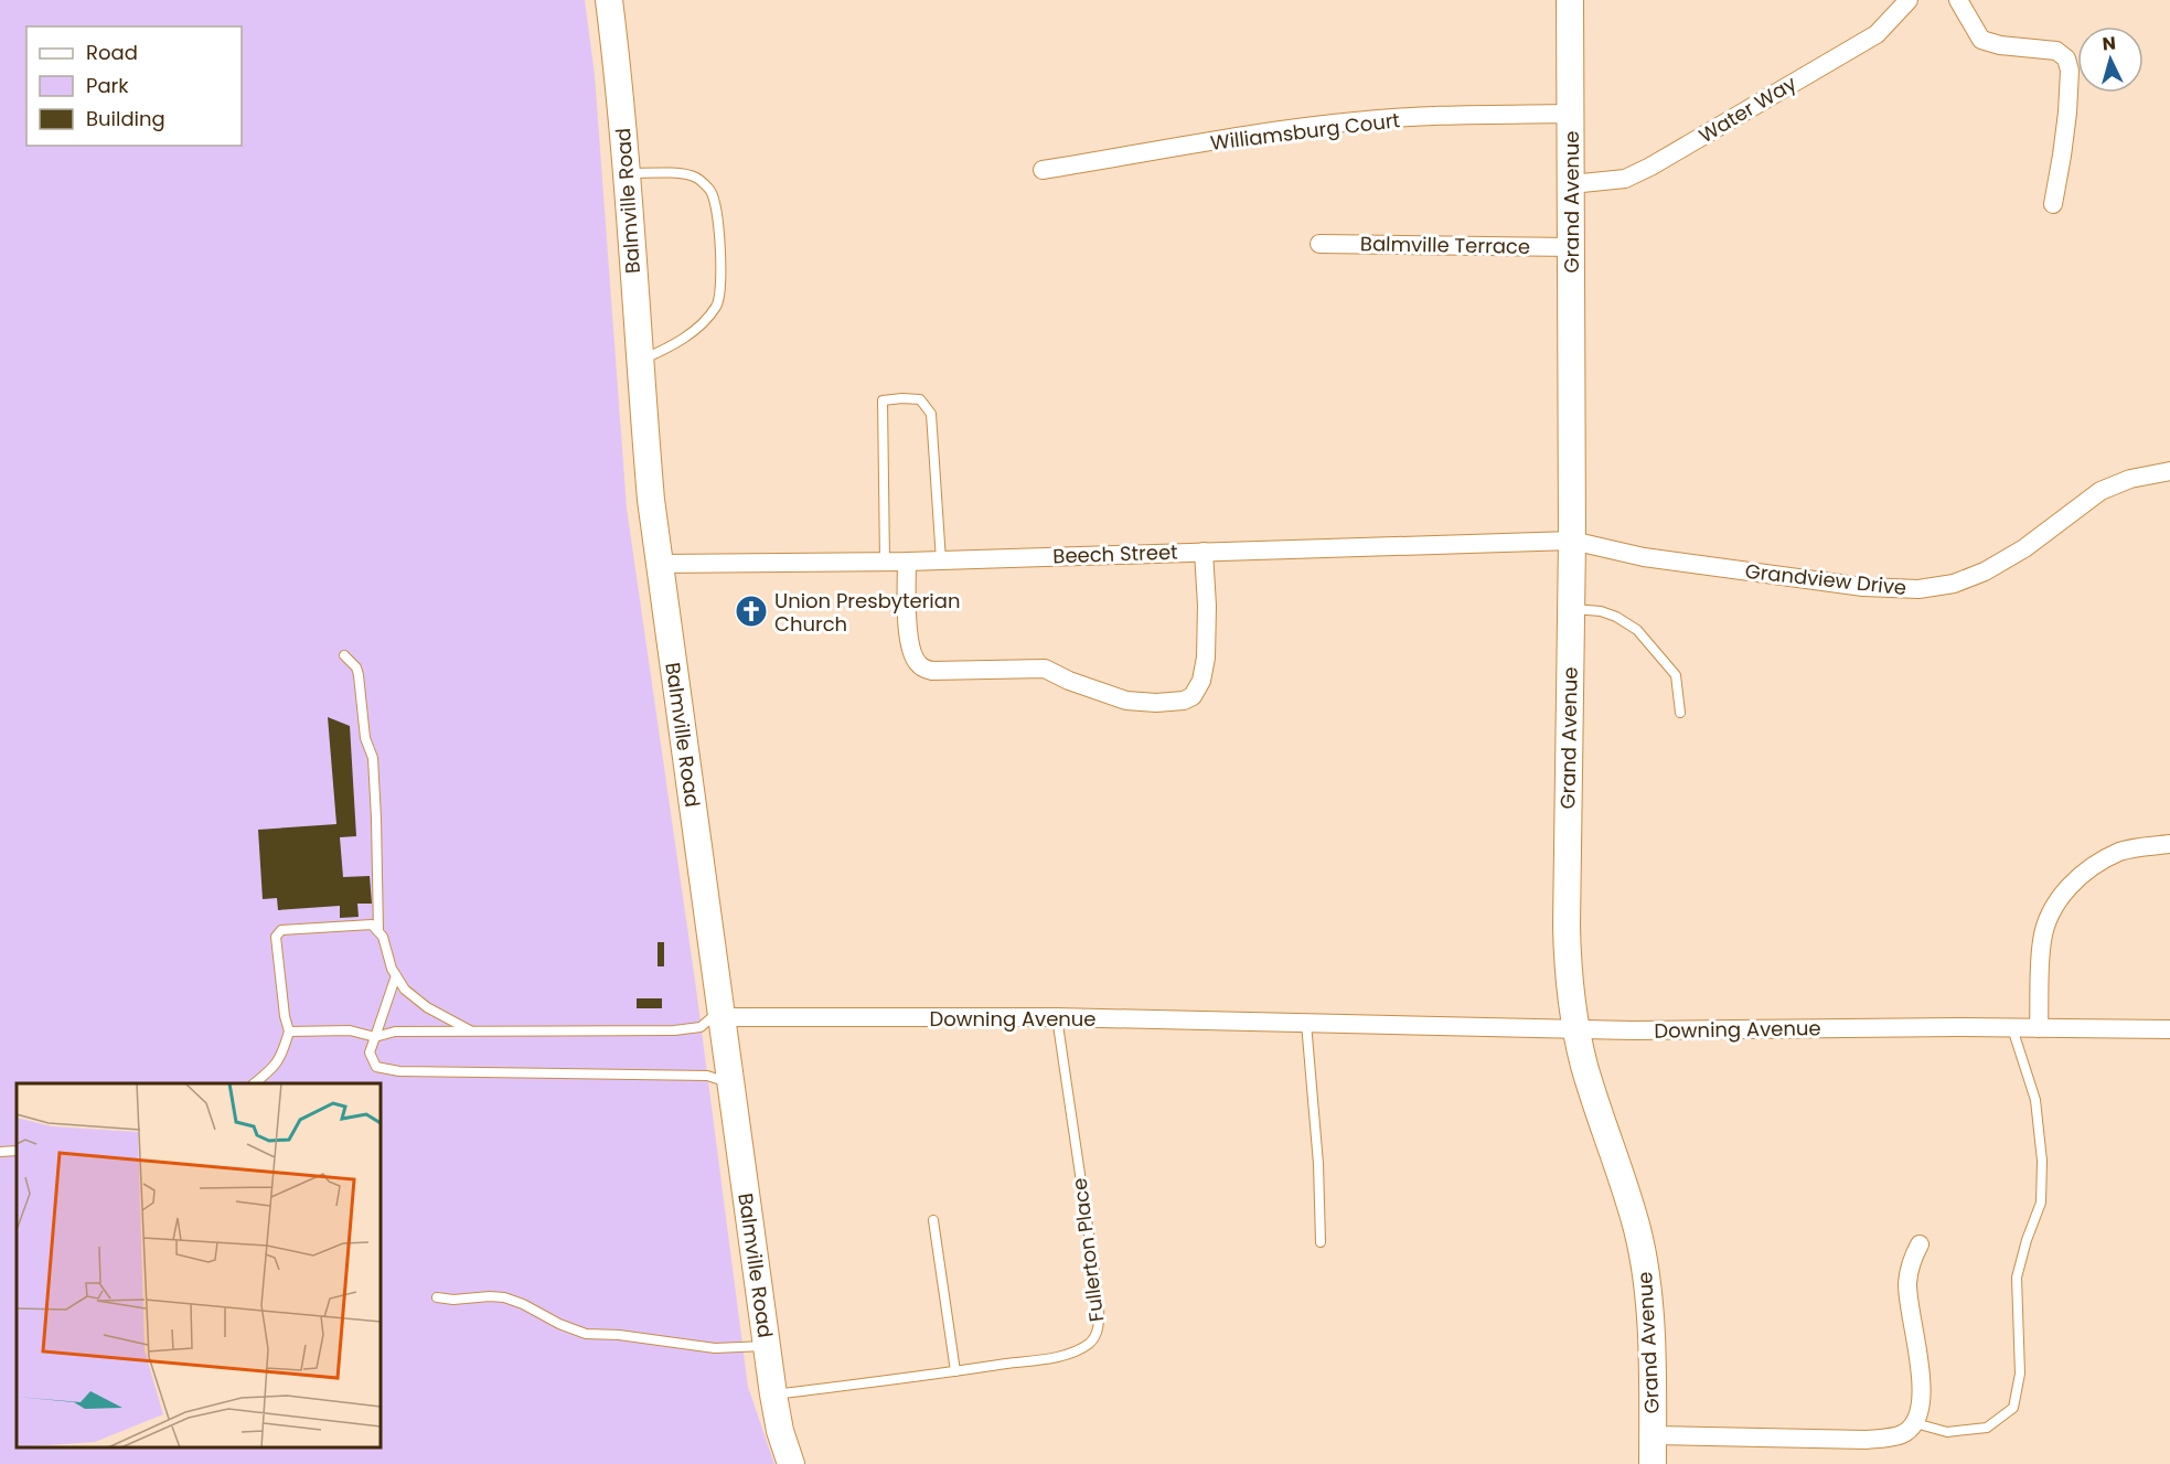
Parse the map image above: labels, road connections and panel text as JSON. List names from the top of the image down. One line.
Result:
{"streets":{"street":["Water Way","Williamsburg Court","Balmville Road","Grand Avenue","Balmville Terrace","Beech Street","Grandview Drive","Downing Avenue"],"lane":["Fullerton Place"]},"crossings":[["Water Way","Grand Avenue"],["Williamsburg Court","Grand Avenue"],["Balmville Road","Beech Street"],["Balmville Road","Downing Avenue"],["Balmville Road","Fullerton Place"],["Grand Avenue","Balmville Terrace"],["Grand Avenue","Beech Street"],["Grand Avenue","Grandview Drive"],["Grand Avenue","Downing Avenue"],["Beech Street","Grandview Drive"],["Downing Avenue","Fullerton Place"]],"places":{"church":["Union Presbyterian Church"]},"legend":["Road","Park","Building"],"north":"top"}
